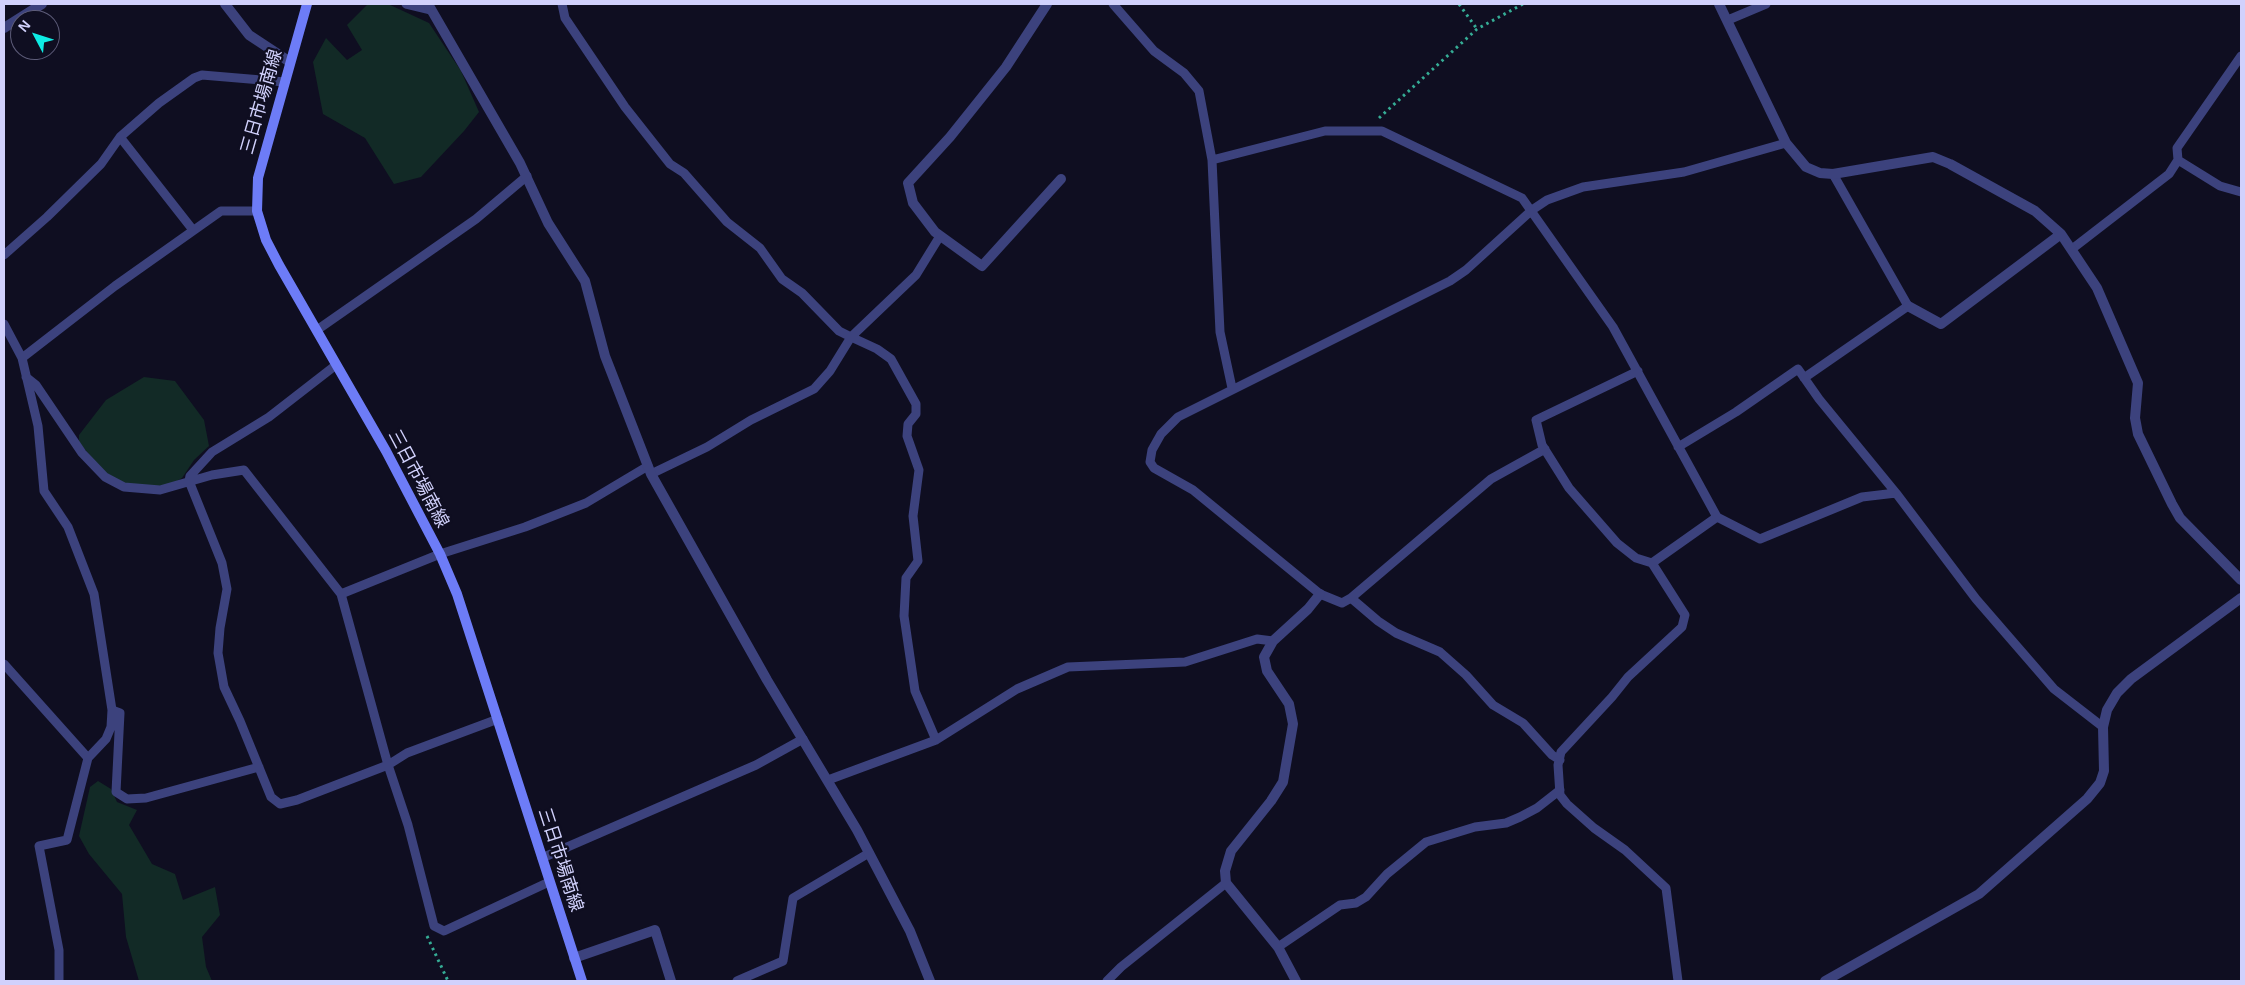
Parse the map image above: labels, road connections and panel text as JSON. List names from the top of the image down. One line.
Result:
{"streets":{"main road":["三日市場南線"]},"north":"top left"}
